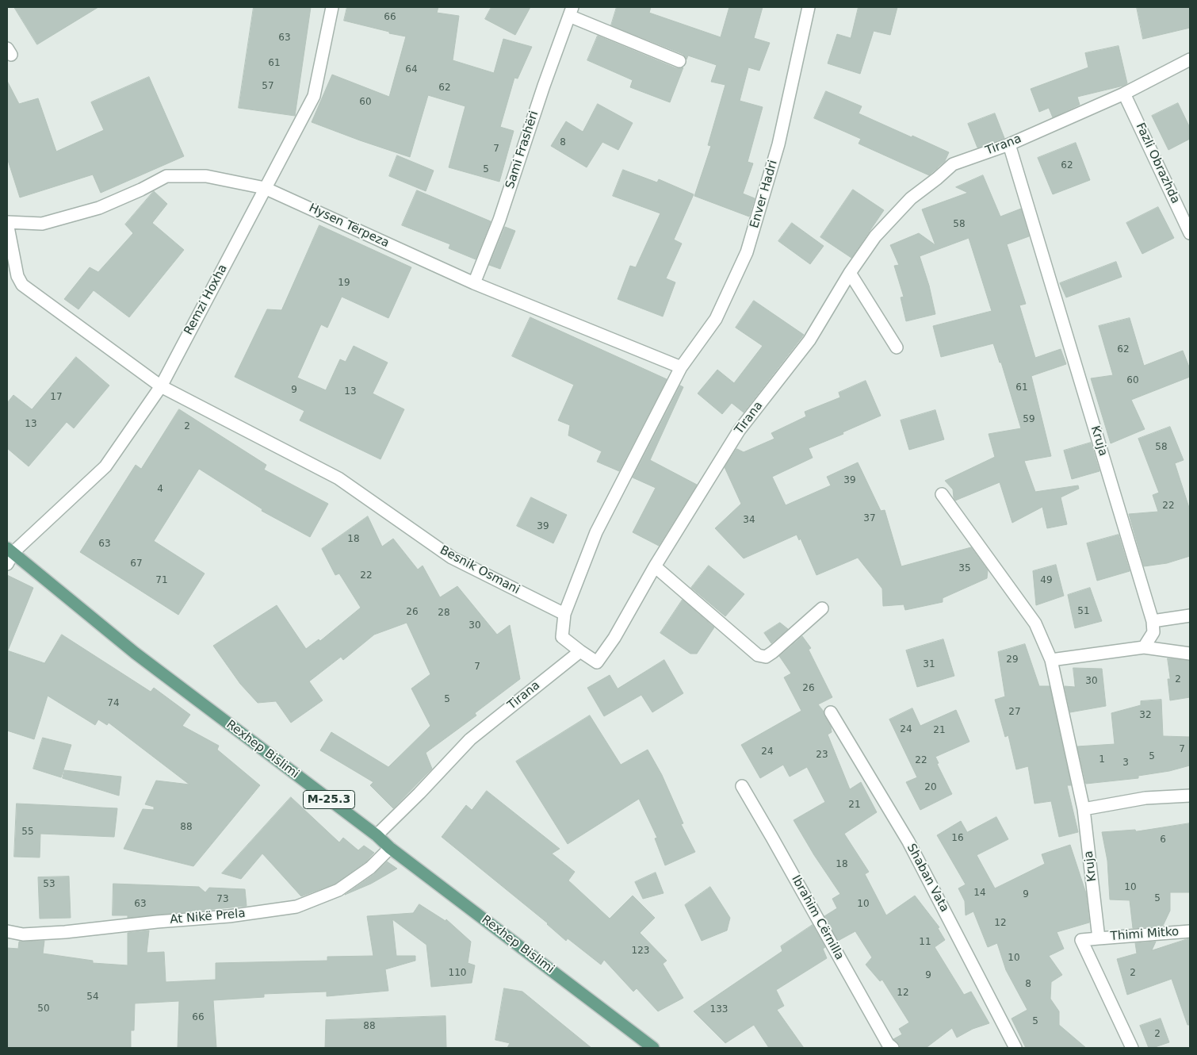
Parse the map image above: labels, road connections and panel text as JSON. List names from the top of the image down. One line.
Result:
{"streets":{"main road":["Rexhep Bislimi","M-25.3"],"street":["Tirana","Sami Frashëri","Fazli Obrazhda","Enver Hadri","Hysen Tërpeza","Remzi Hoxha","Kruja","Besnik Osmani","Shaban Vata","At Nikë Prela","Ibrahim Cërnilla","Thimi Mitko"]},"crossings":[["Tirana","Fazli Obrazhda"],["Tirana","Kruja"],["Tirana","Rexhep Bislimi"],["Sami Frashëri","Hysen Tërpeza"],["Enver Hadri","Hysen Tërpeza"],["Hysen Tërpeza","Remzi Hoxha"],["Hysen Tërpeza","Besnik Osmani"],["Remzi Hoxha","Besnik Osmani"],["Remzi Hoxha","Rexhep Bislimi"],["Kruja","Thimi Mitko"],["Rexhep Bislimi","At Nikë Prela"]],"house_numbers":["66","63","61","64","57","62","60","8","7","62","5","58","19","62","60","61","9","13","17","59","13","2","58","39","4","22","37","34","39","18","63","67","35","22","71","49","51","26","28","30","29","31","7","2","30","26","5","74","27","32","24","21","7","24","23","5","1","22","3","20","21","88","55","16","6","18","53","10","14","9","5","73","63","10","12","11","123","10","110","2","9","8","12","54","50","133","66","5","88","2"]}
